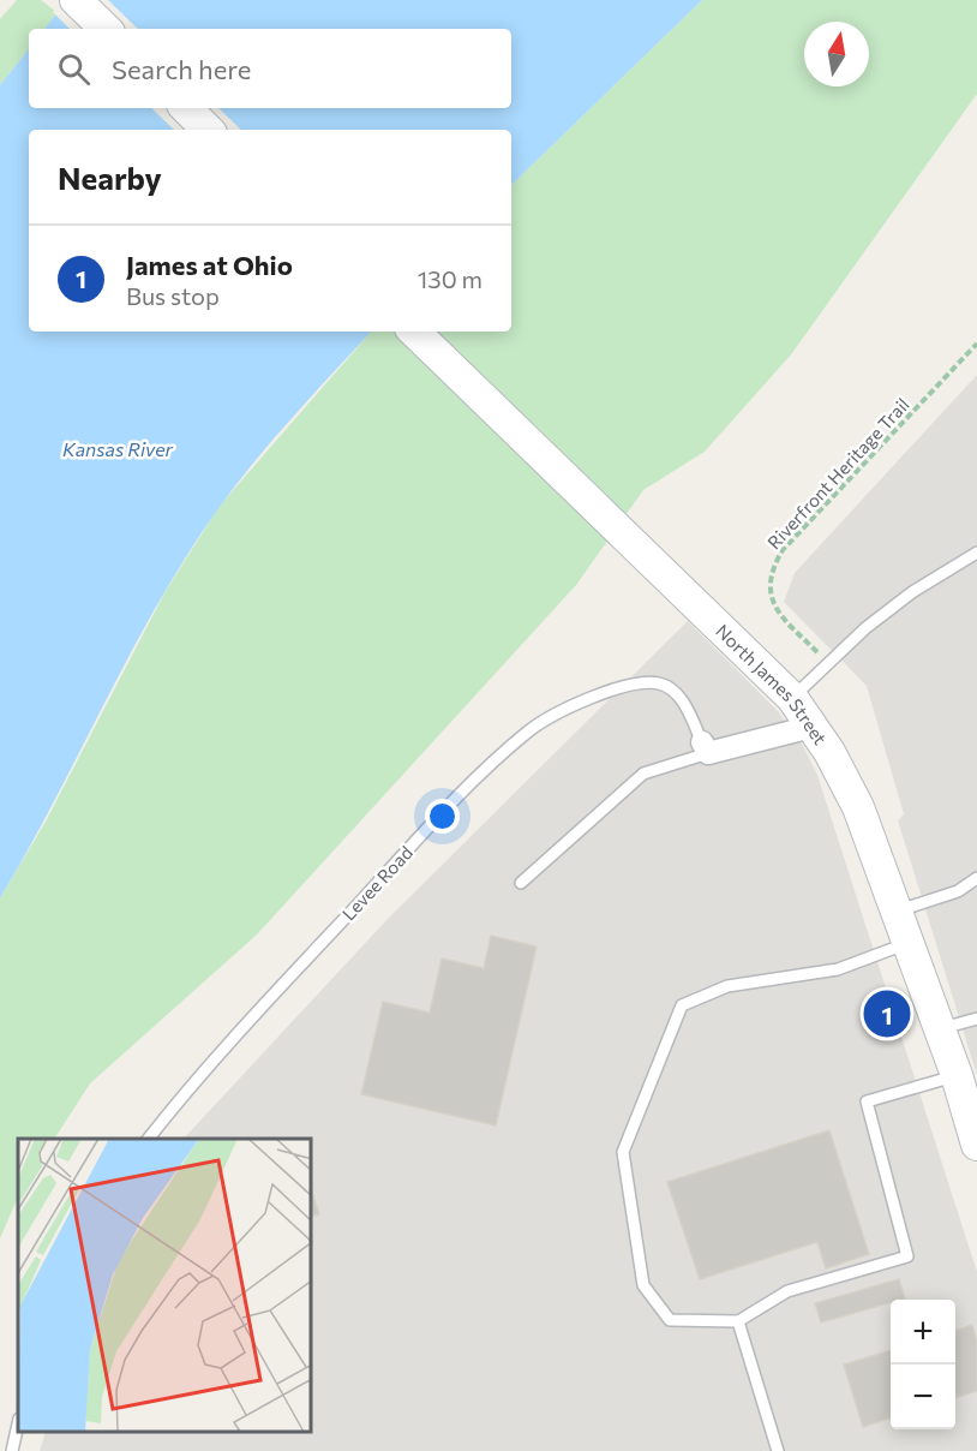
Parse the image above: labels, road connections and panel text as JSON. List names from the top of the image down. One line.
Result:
{"streets":{"main road":["North James Street"],"lane":["Levee Road"],"path":["Riverfront Heritage Trail"]},"water":["Kansas River"],"north":"top","page":{"search":"Search here","heading":"Nearby","list":[{"mark":"1","name":"James at Ohio","note":"Bus stop","value":"130 m"}],"pins":"1","map_buttons":["+","−"]}}
